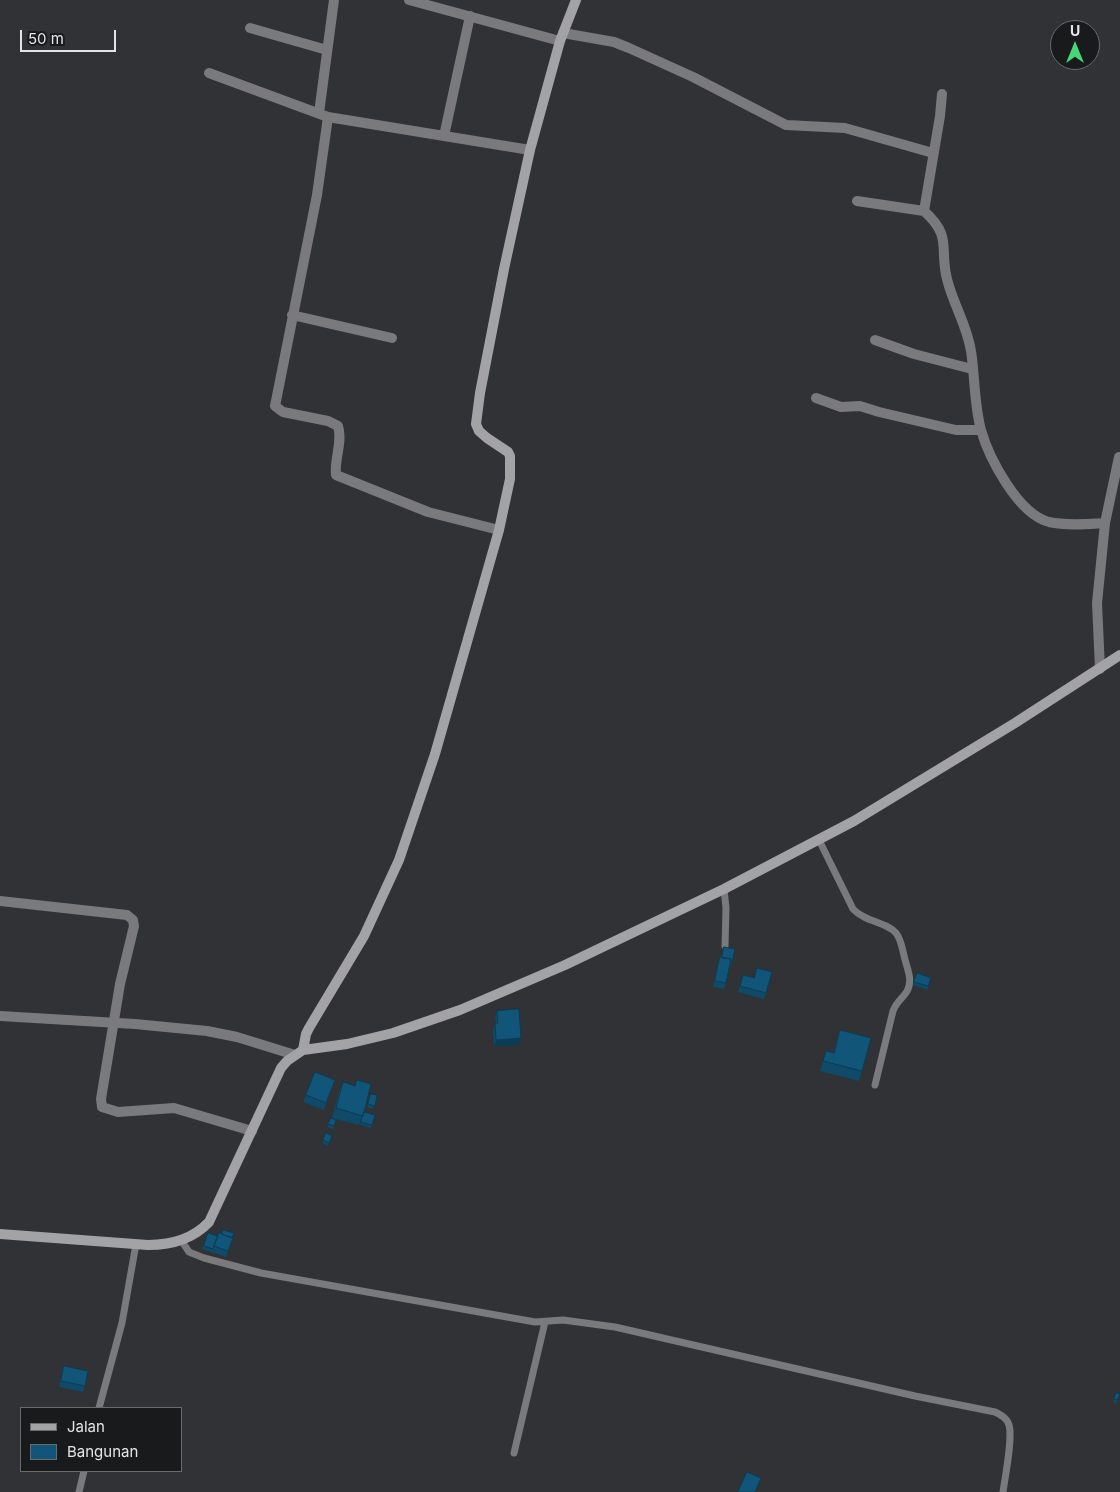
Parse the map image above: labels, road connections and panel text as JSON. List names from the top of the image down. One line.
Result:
{"legend":["Jalan","Bangunan"],"scale_bar":"50 m","north":"top"}
